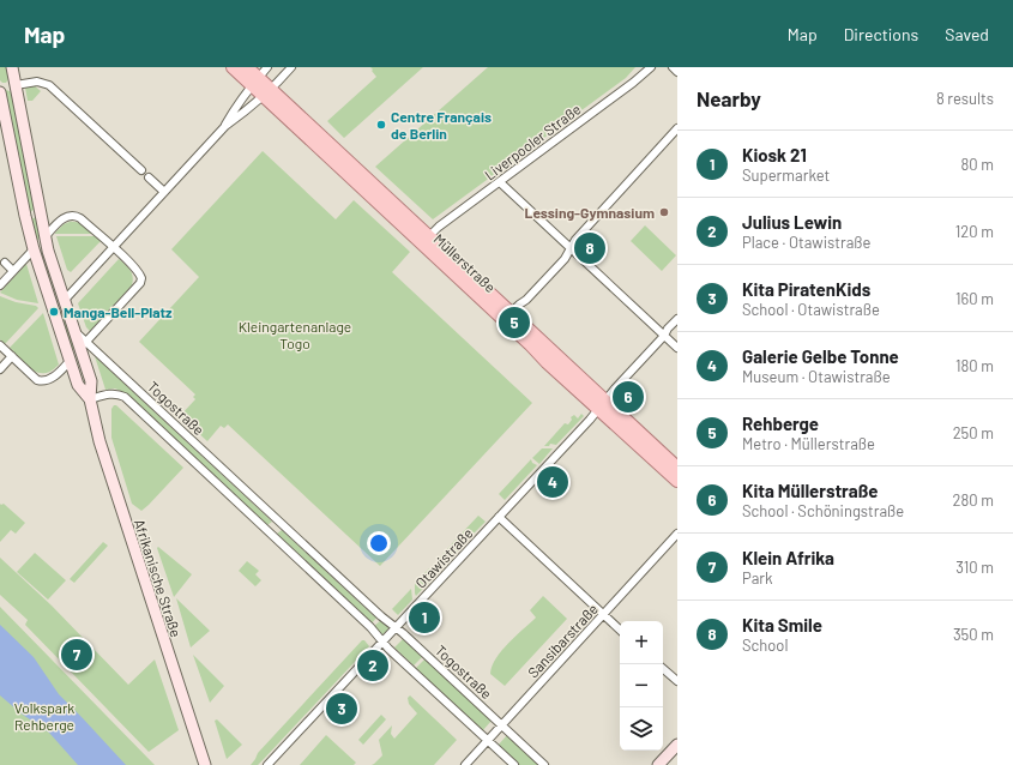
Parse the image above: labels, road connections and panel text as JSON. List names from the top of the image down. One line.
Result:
{"streets":{"main road":["Müllerstraße"],"street":["Liverpooler Straße","Togostraße","Otawistraße","Afrikanische Straße","Sansibarstraße"]},"crossings":[["Liverpooler Straße","Müllerstraße"],["Müllerstraße","Otawistraße"],["Togostraße","Otawistraße"],["Togostraße","Afrikanische Straße"],["Togostraße","Sansibarstraße"]],"parks":["Kleingartenanlage Togo","Volkspark Rehberge"],"places":["Centre Français de Berlin","Lessing-Gymnasium","Manga-Bell-Platz"],"page":{"header":"Map","nav":["Map","Directions","Saved"],"heading":["Nearby","8 results"],"list":[{"mark":"1","name":"Kiosk 21","note":"Supermarket","value":"80 m"},{"mark":"2","name":"Julius Lewin","note":"Place · Otawistraße","value":"120 m"},{"mark":"3","name":"Kita PiratenKids","note":"School · Otawistraße","value":"160 m"},{"mark":"4","name":"Galerie Gelbe Tonne","note":"Museum · Otawistraße","value":"180 m"},{"mark":"5","name":"Rehberge","note":"Metro · Müllerstraße","value":"250 m"},{"mark":"6","name":"Kita Müllerstraße","note":"School · Schöningstraße","value":"280 m"},{"mark":"7","name":"Klein Afrika","note":"Park","value":"310 m"},{"mark":"8","name":"Kita Smile","note":"School","value":"350 m"}],"pins":["8","5","6","4","1","7","2","3"],"map_buttons":["+","−"]}}
